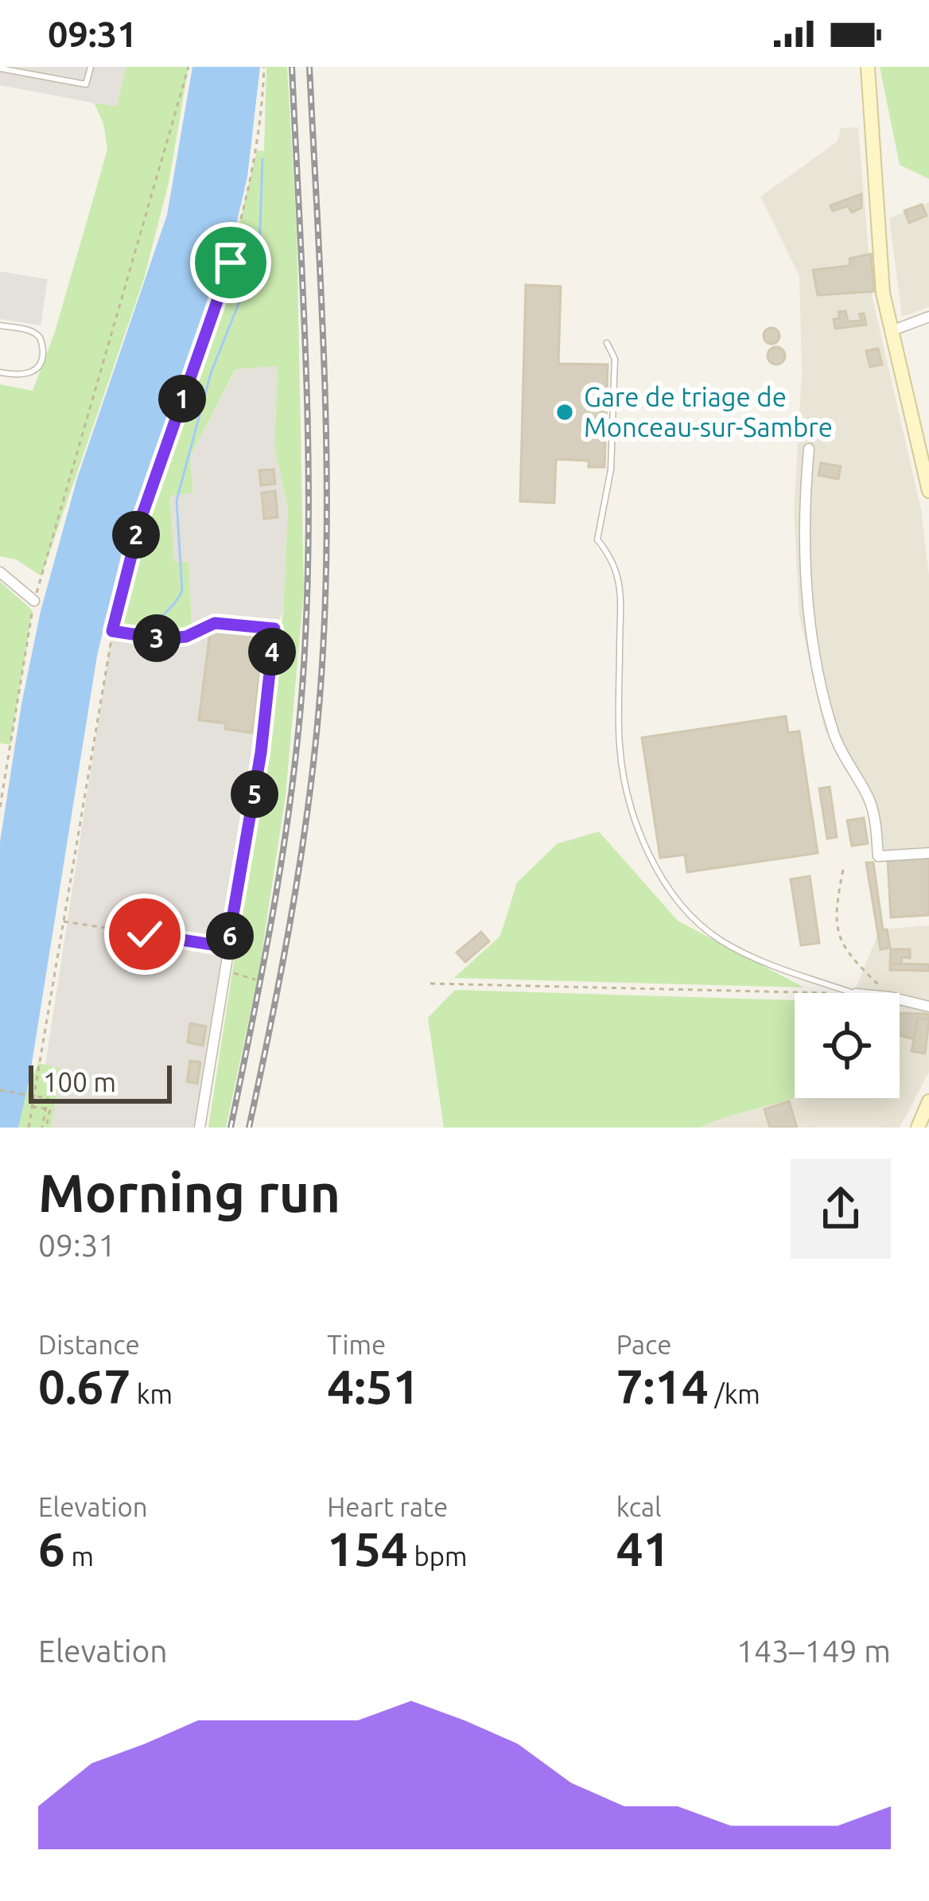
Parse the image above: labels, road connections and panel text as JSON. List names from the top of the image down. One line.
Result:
{"places":["Gare de triage de Monceau-sur-Sambre"],"scale_bar":"100 m","page":{"status":"09:31","pins":["1","2","3","4","5","6"],"scale":"100 m","heading":["Morning run","09:31"],"stats":[["Distance","0.67 km"],["Time","4:51"],["Pace","7:14 /km"],["Elevation","6 m"],["Heart rate","154 bpm"],["kcal","41"]],"chart":["Elevation","143–149 m"]}}
